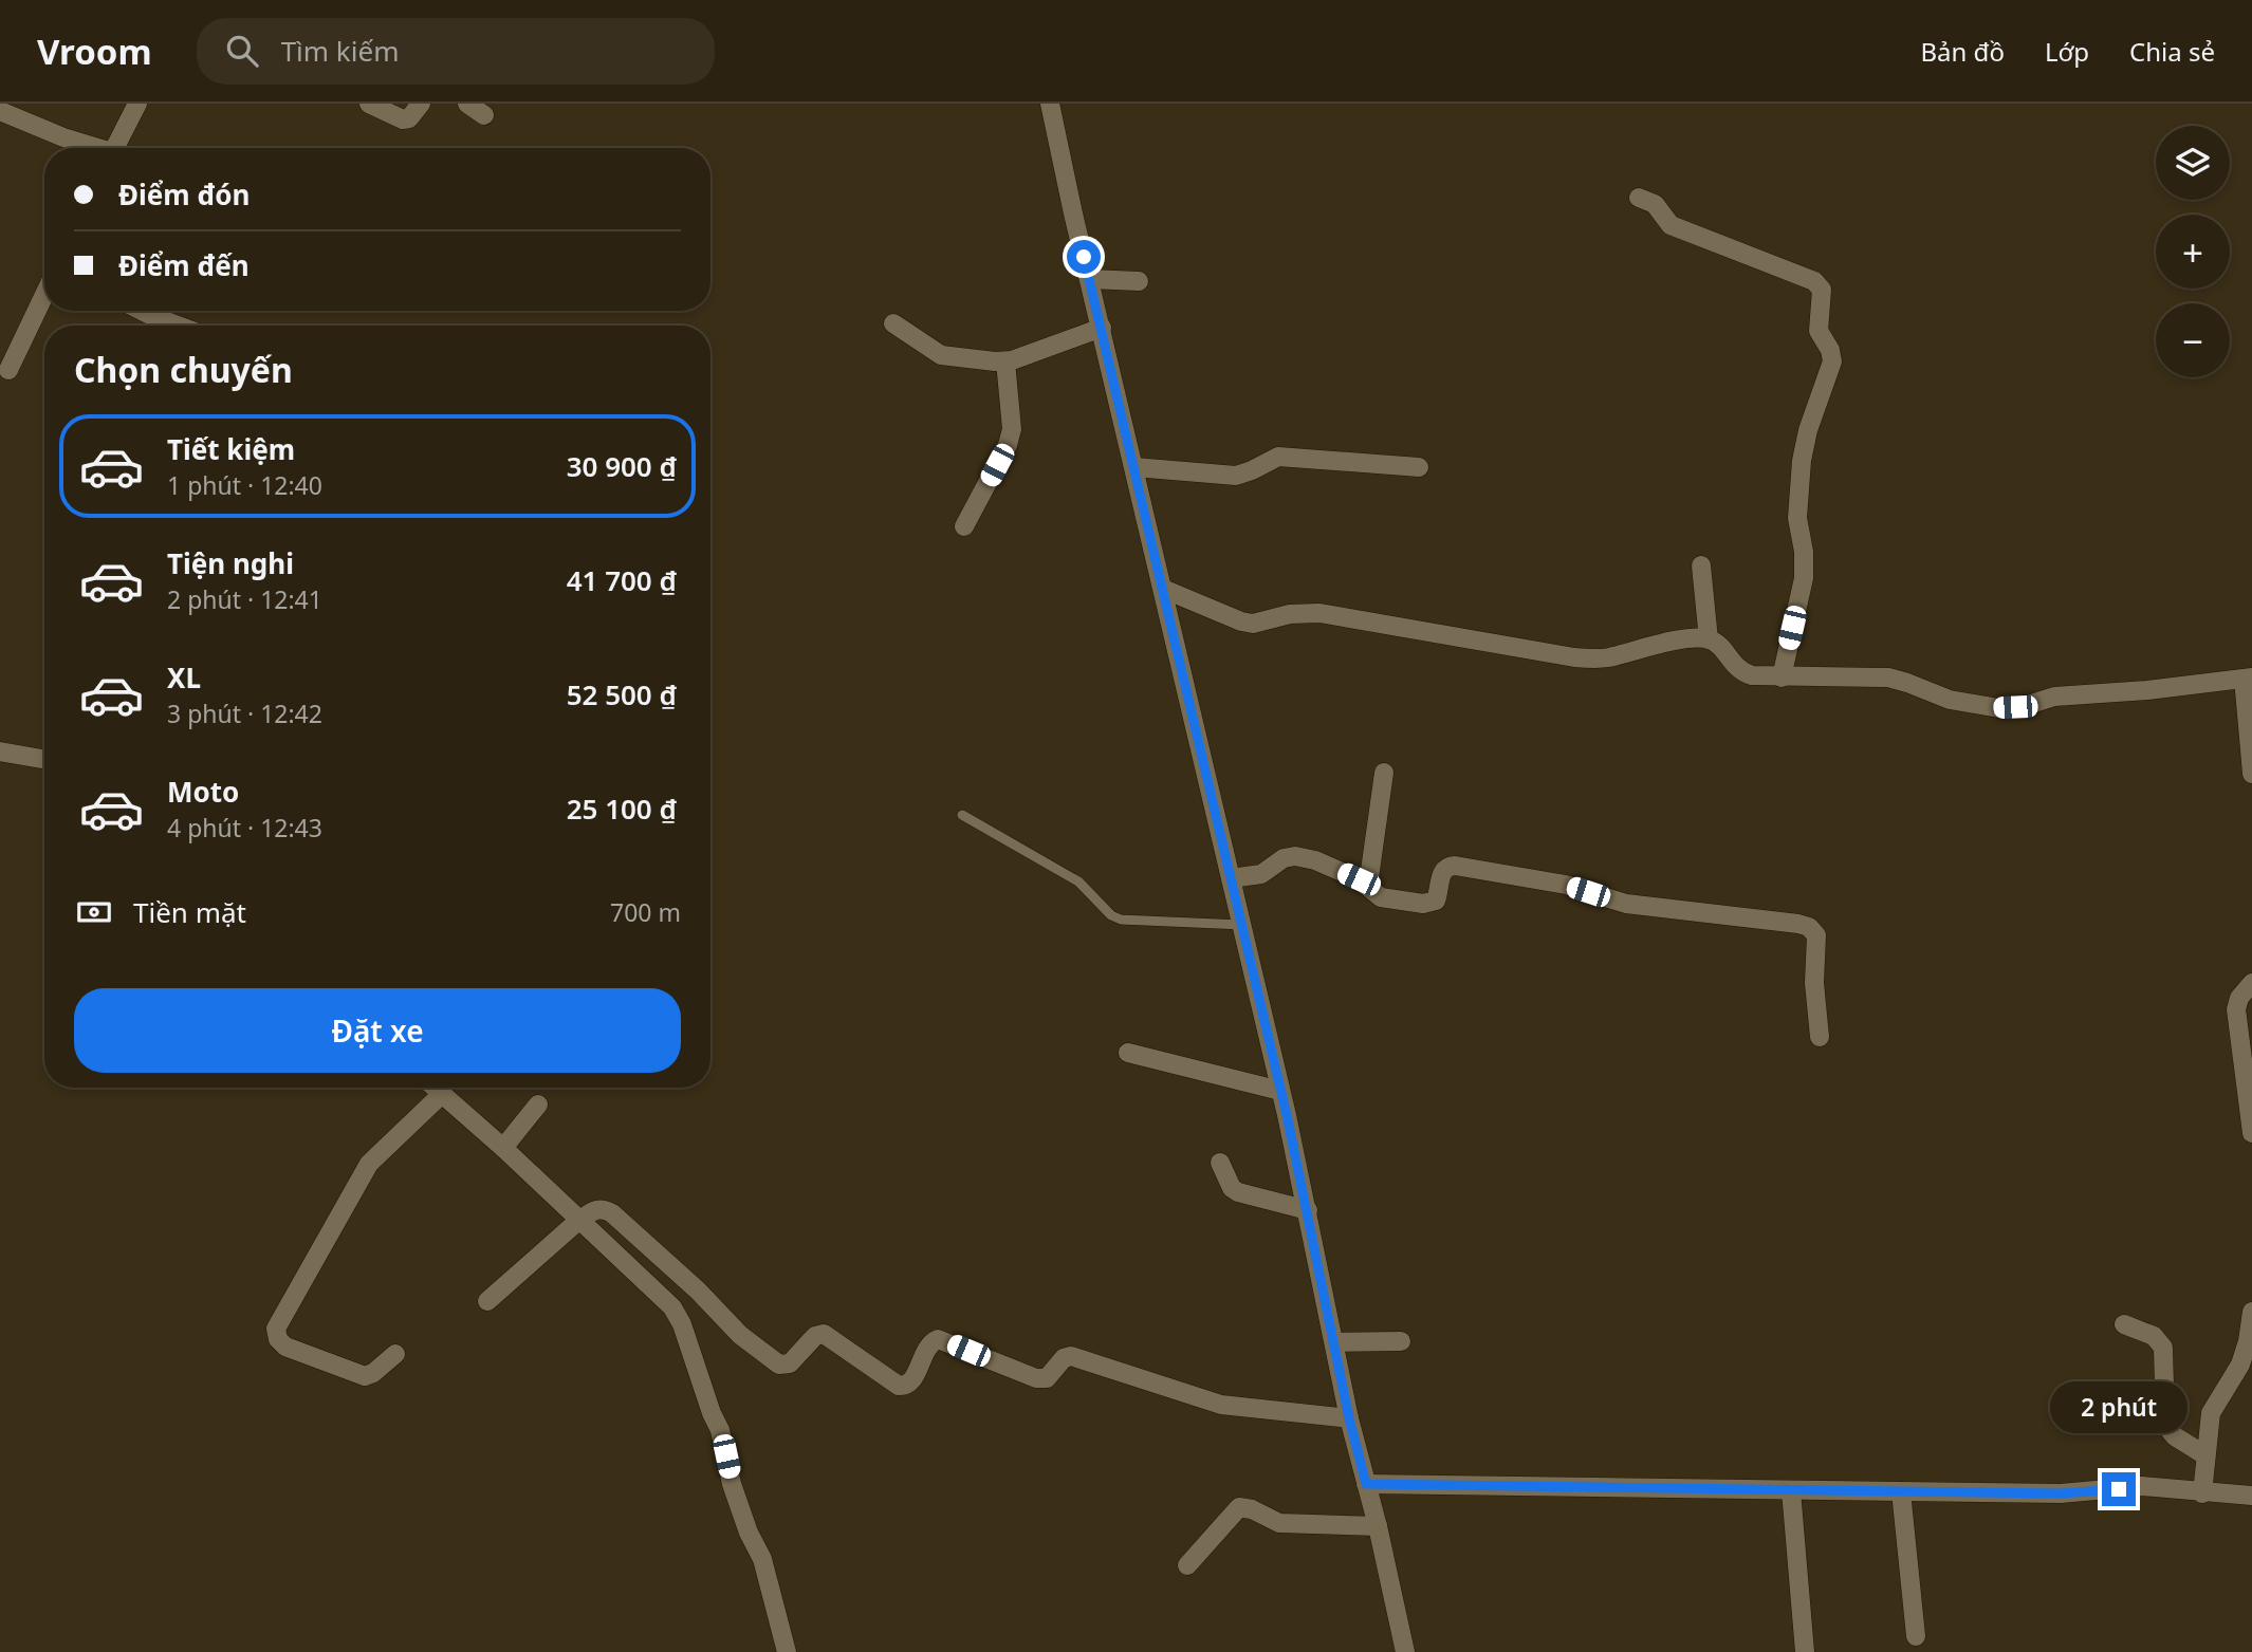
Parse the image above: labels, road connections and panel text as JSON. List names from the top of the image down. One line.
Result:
{"page":{"header":"Vroom","search":"Tìm kiếm","nav":["Bản đồ","Lớp","Chia sẻ"],"map_buttons":["+","−"],"banner":["Điểm đón","Điểm đến"],"heading":"Chọn chuyến","list":[{"name":"Tiết kiệm","note":"1 phút · 12:40","value":"30 900 ₫"},{"name":"Tiện nghi","note":"2 phút · 12:41","value":"41 700 ₫"},{"name":"XL","note":"3 phút · 12:42","value":"52 500 ₫"},{"name":"Moto","note":"4 phút · 12:43","value":"25 100 ₫"}],"pay":["Tiền mặt","700 m"],"buttons":"Đặt xe","bubble":"2 phút"}}
